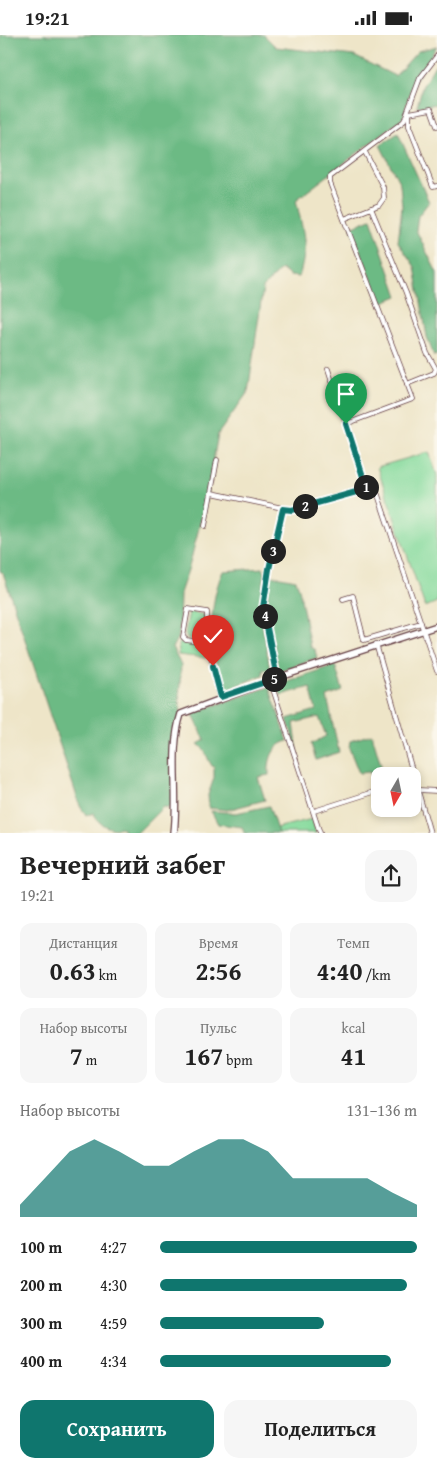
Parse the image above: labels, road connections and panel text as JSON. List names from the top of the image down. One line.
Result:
{"north":"bottom","page":{"status":"19:21","pins":["1","2","3","4","5"],"heading":["Вечерний забег","19:21"],"stats":[["Дистанция","0.63 km"],["Время","2:56"],["Темп","4:40 /km"],["Набор высоты","7 m"],["Пульс","167 bpm"],["kcal","41"]],"chart":["Набор высоты","131–136 m"],"list":[{"name":"100 m","note":"4:27"},{"name":"200 m","note":"4:30"},{"name":"300 m","note":"4:59"},{"name":"400 m","note":"4:34"}],"buttons":["Сохранить","Поделиться"]}}
